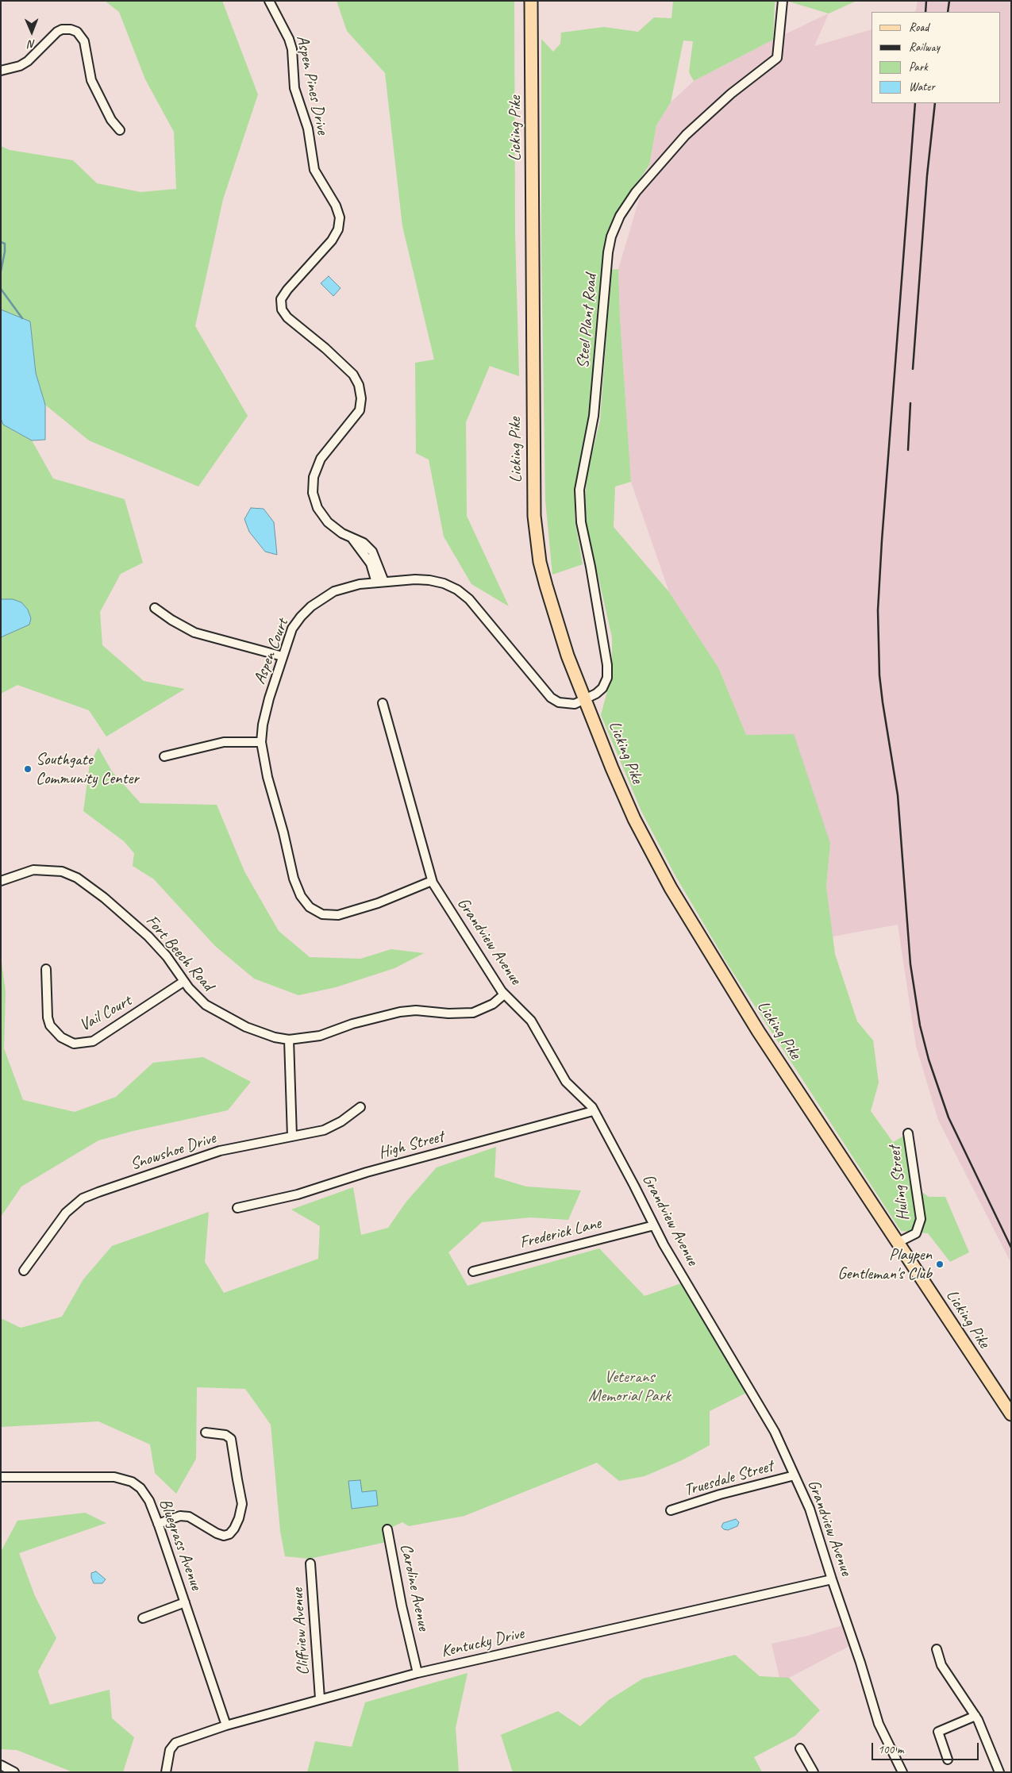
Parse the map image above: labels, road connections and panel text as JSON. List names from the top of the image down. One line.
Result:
{"streets":{"main road":["Licking Pike"],"street":["Aspen Pines Drive","Steel Plant Road","Aspen Court","Grandview Avenue","Fort Beech Road","Vail Court","High Street","Snowshoe Drive","Huling Street","Frederick Lane","Truesdale Street","Bluegrass Avenue","Caroline Avenue","Cliffview Avenue","Kentucky Drive"]},"crossings":[["Aspen Pines Drive","Aspen Court"],["Licking Pike","Steel Plant Road"],["Licking Pike","Aspen Court"],["Licking Pike","Huling Street"],["Steel Plant Road","Aspen Court"],["Aspen Court","Grandview Avenue"],["Grandview Avenue","Fort Beech Road"],["Grandview Avenue","High Street"],["Grandview Avenue","Frederick Lane"],["Grandview Avenue","Truesdale Street"],["Grandview Avenue","Kentucky Drive"],["Fort Beech Road","Vail Court"],["Bluegrass Avenue","Kentucky Drive"],["Caroline Avenue","Kentucky Drive"],["Cliffview Avenue","Kentucky Drive"]],"parks":["Veterans Memorial Park"],"places":["Southgate Community Center","Playpen Gentleman's Club"],"legend":["Road","Railway","Park","Water"],"scale_bar":"100 m","north":"bottom"}
